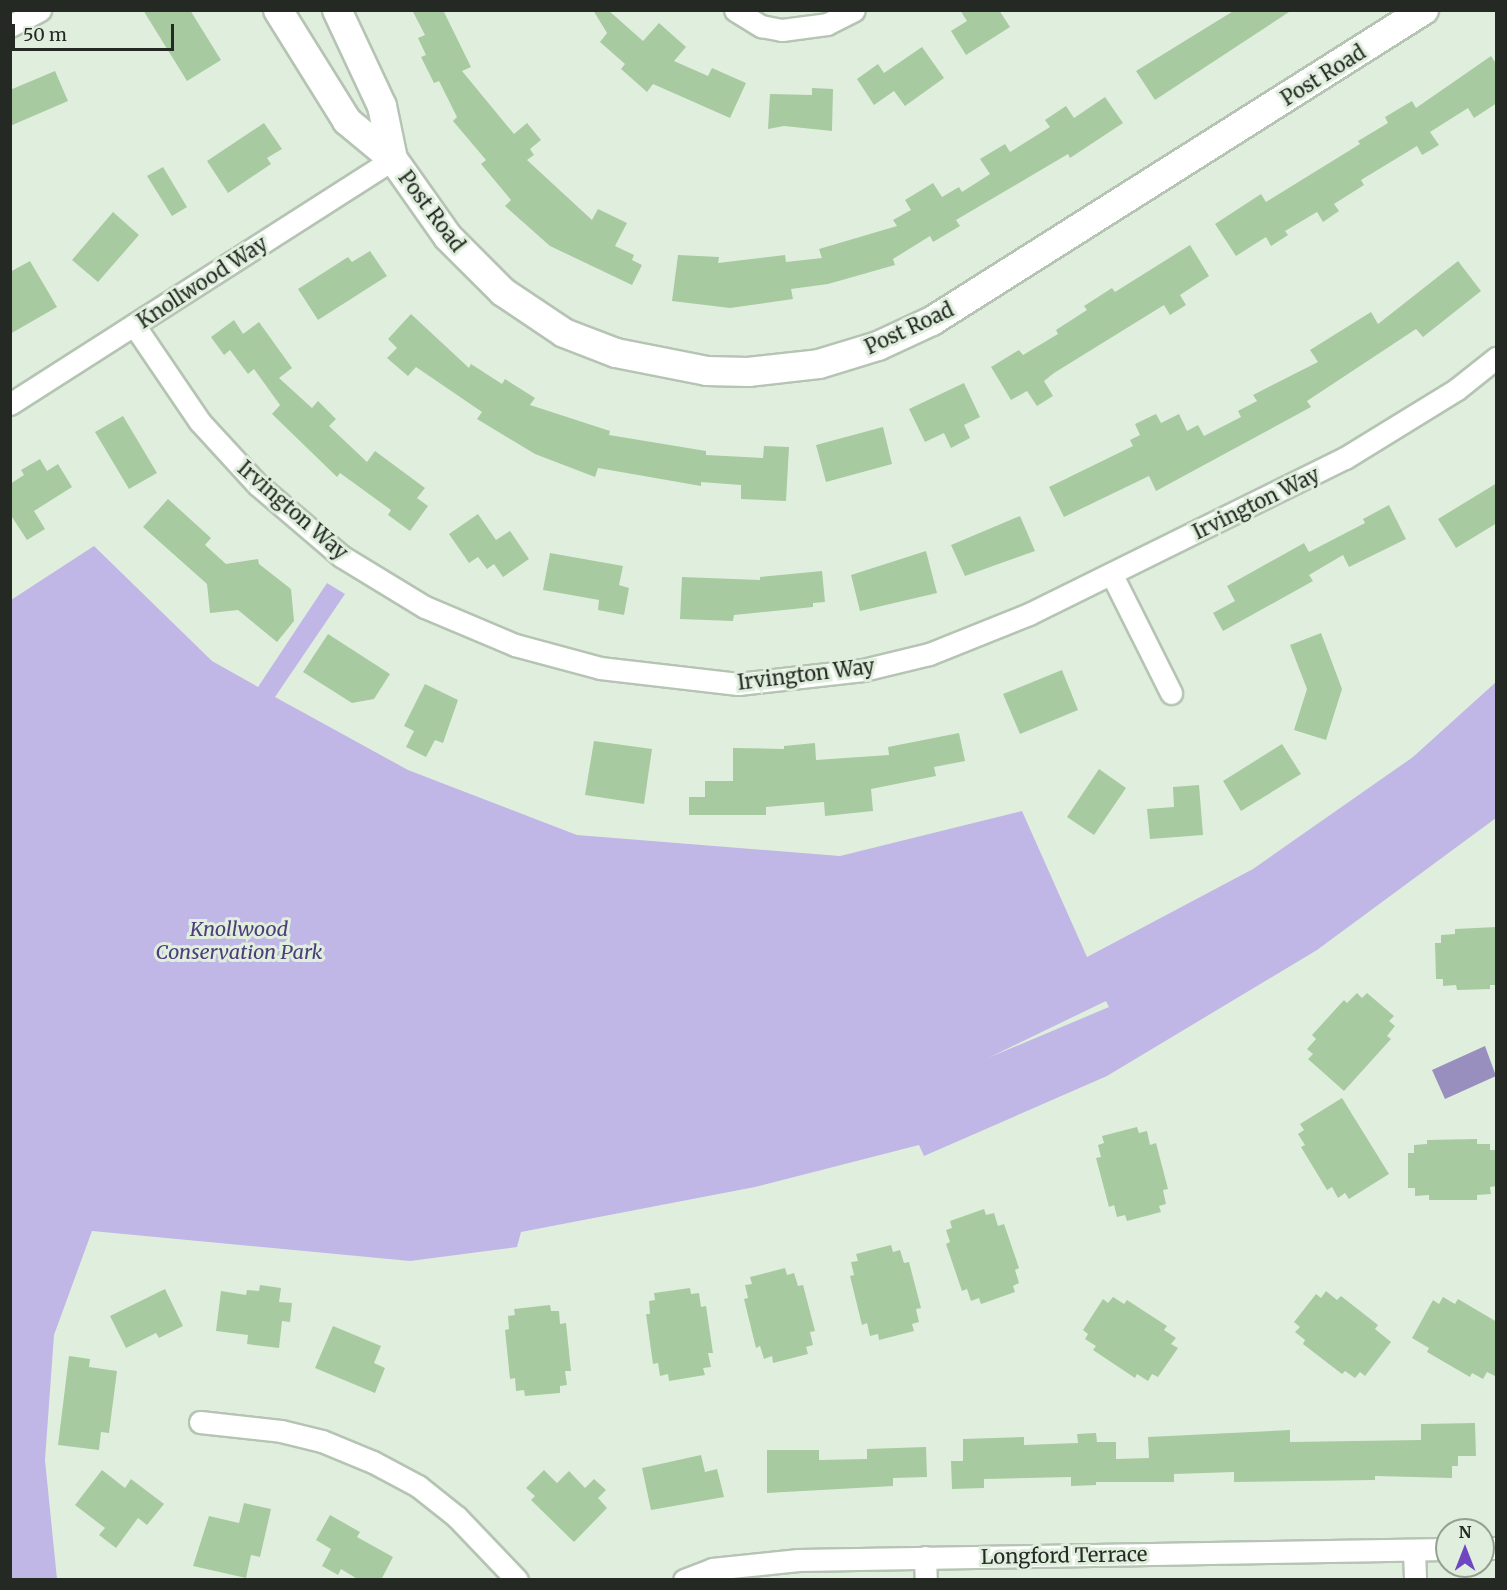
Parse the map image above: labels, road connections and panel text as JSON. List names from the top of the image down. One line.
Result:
{"streets":{"street":["Post Road","Knollwood Way","Irvington Way","Longford Terrace"]},"crossings":[["Post Road","Knollwood Way"],["Knollwood Way","Irvington Way"]],"parks":["Knollwood Conservation Park"],"scale_bar":"50 m","north":"top"}
